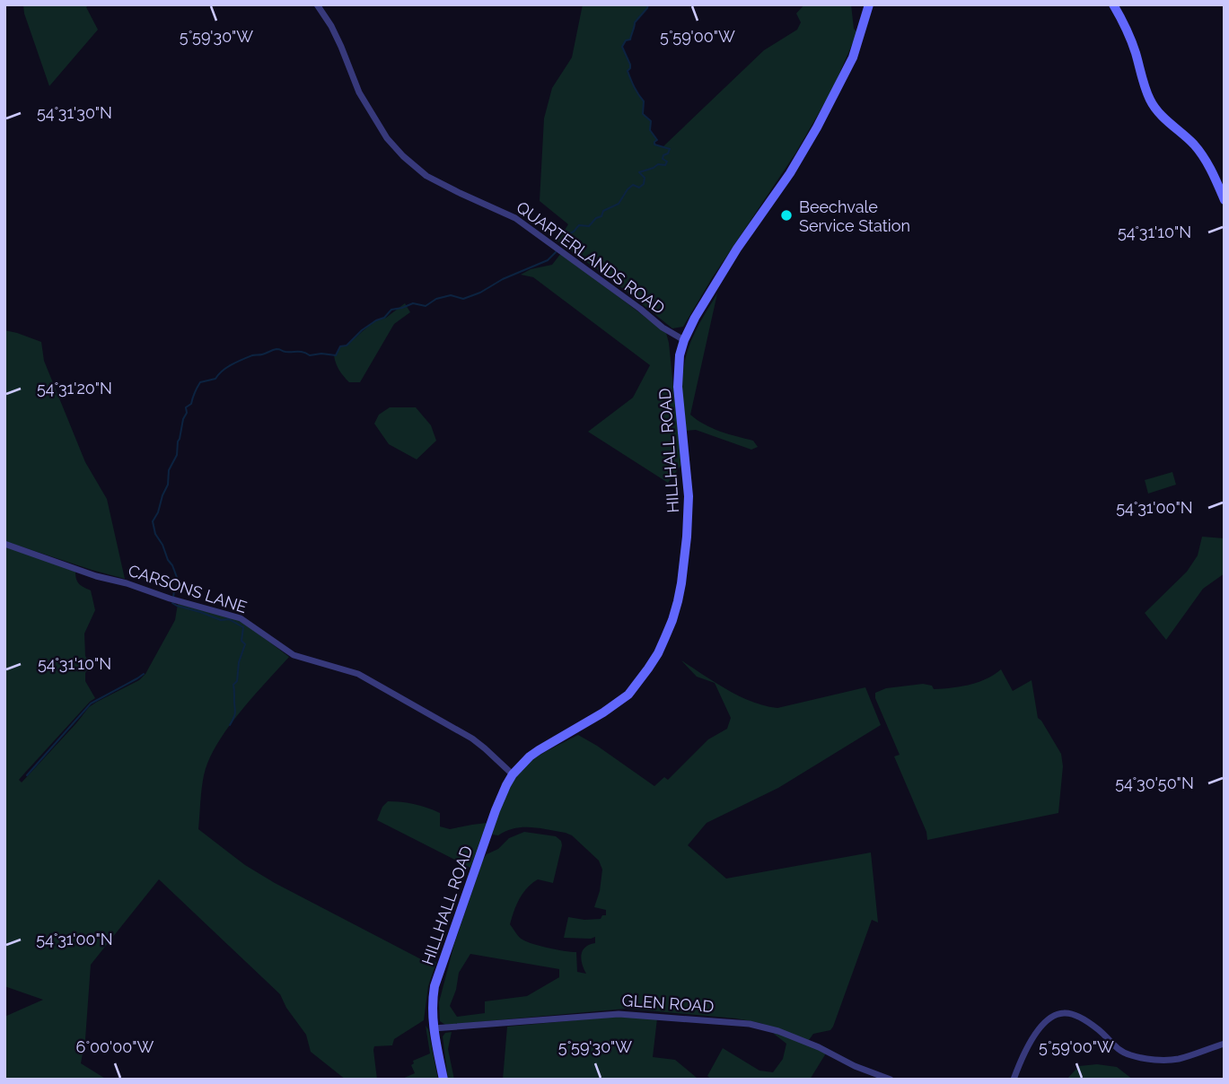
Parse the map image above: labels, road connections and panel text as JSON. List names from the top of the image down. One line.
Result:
{"streets":{"main road":["HILLHALL ROAD"],"street":["QUARTERLANDS ROAD","CARSONS LANE","GLEN ROAD"]},"crossings":[["QUARTERLANDS ROAD","HILLHALL ROAD"],["HILLHALL ROAD","CARSONS LANE"],["HILLHALL ROAD","GLEN ROAD"]],"places":["Beechvale Service Station"],"coordinates":["5°59'30\"W","5°59'00\"W","54°31'30\"N","54°31'10\"N","54°31'20\"N","54°31'00\"N","54°30'50\"N","6°00'00\"W"]}
